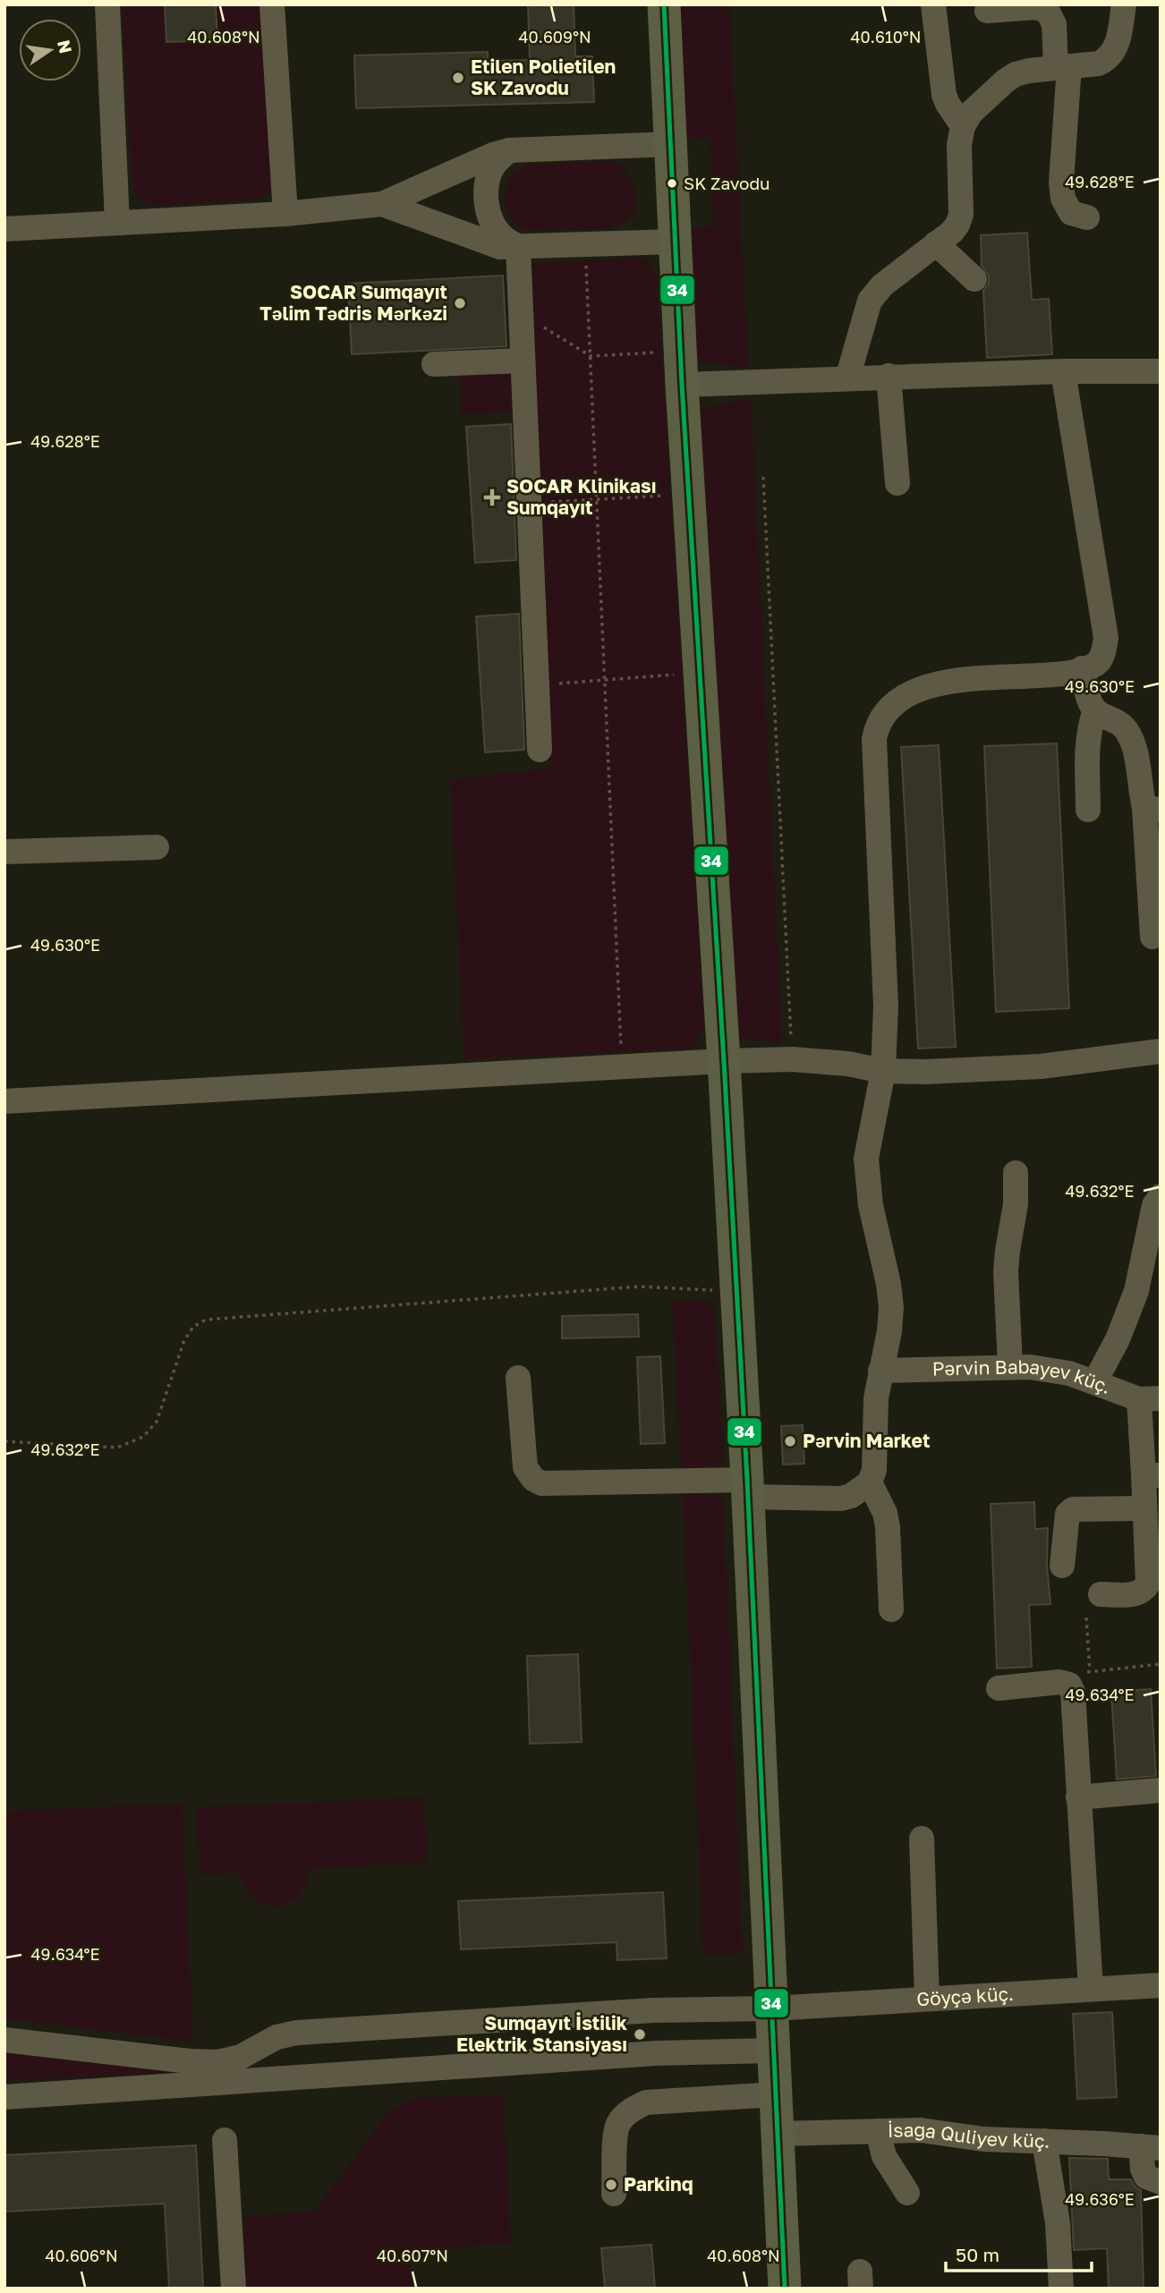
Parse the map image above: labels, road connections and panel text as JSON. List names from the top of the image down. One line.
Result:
{"streets":{"street":["Pərvin Babayev küç.","Göyçə küç.","İsağa Quliyev küç."]},"places":{"other":["Etilen Polietilen SK Zavodu","SK Zavodu","SOCAR Sumqayıt Təlim Tədris Mərkəzi","Pərvin Market","Sumqayıt İstilik Elektrik Stansiyası","Parkinq"],"health":["SOCAR Klinikası Sumqayıt"]},"lines":["transit line 34"],"scale_bar":"50 m","north":"right","coordinates":["40.608°N","40.609°N","40.610°N","49.628°E","49.630°E","49.632°E","49.634°E","49.636°E","40.606°N","40.607°N"]}
